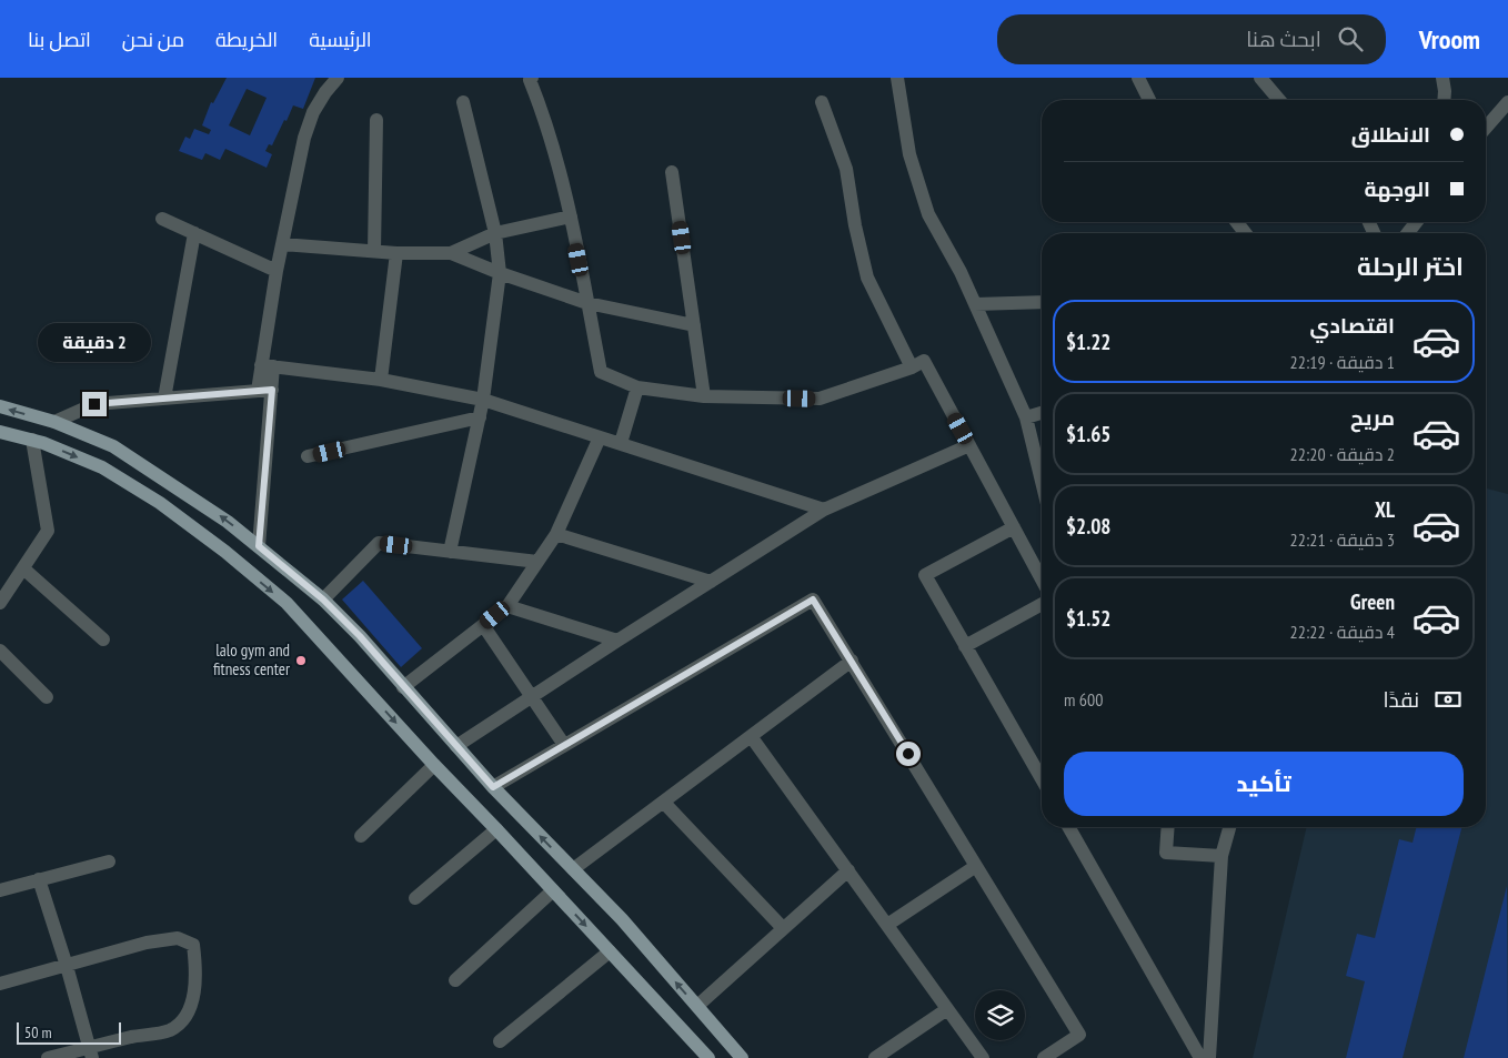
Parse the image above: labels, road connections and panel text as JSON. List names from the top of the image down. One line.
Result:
{"places":["lalo gym and fitness center"],"scale_bar":"50 m","page":{"header":"Vroom","search":"ابحث هنا","nav":["الرئيسية","الخريطة","من نحن","اتصل بنا"],"banner":["الانطلاق","الوجهة"],"heading":"اختر الرحلة","list":[{"name":"اقتصادي","note":"1 دقيقة · 22:19","value":"$1.22"},{"name":"مريح","note":"2 دقيقة · 22:20","value":"$1.65"},{"name":"XL","note":"3 دقيقة · 22:21","value":"$2.08"},{"name":"Green","note":"4 دقيقة · 22:22","value":"$1.52"}],"bubble":"2 دقيقة","pay":["نقدًا","600 m"],"buttons":"تأكيد","scale":"50 m"}}
